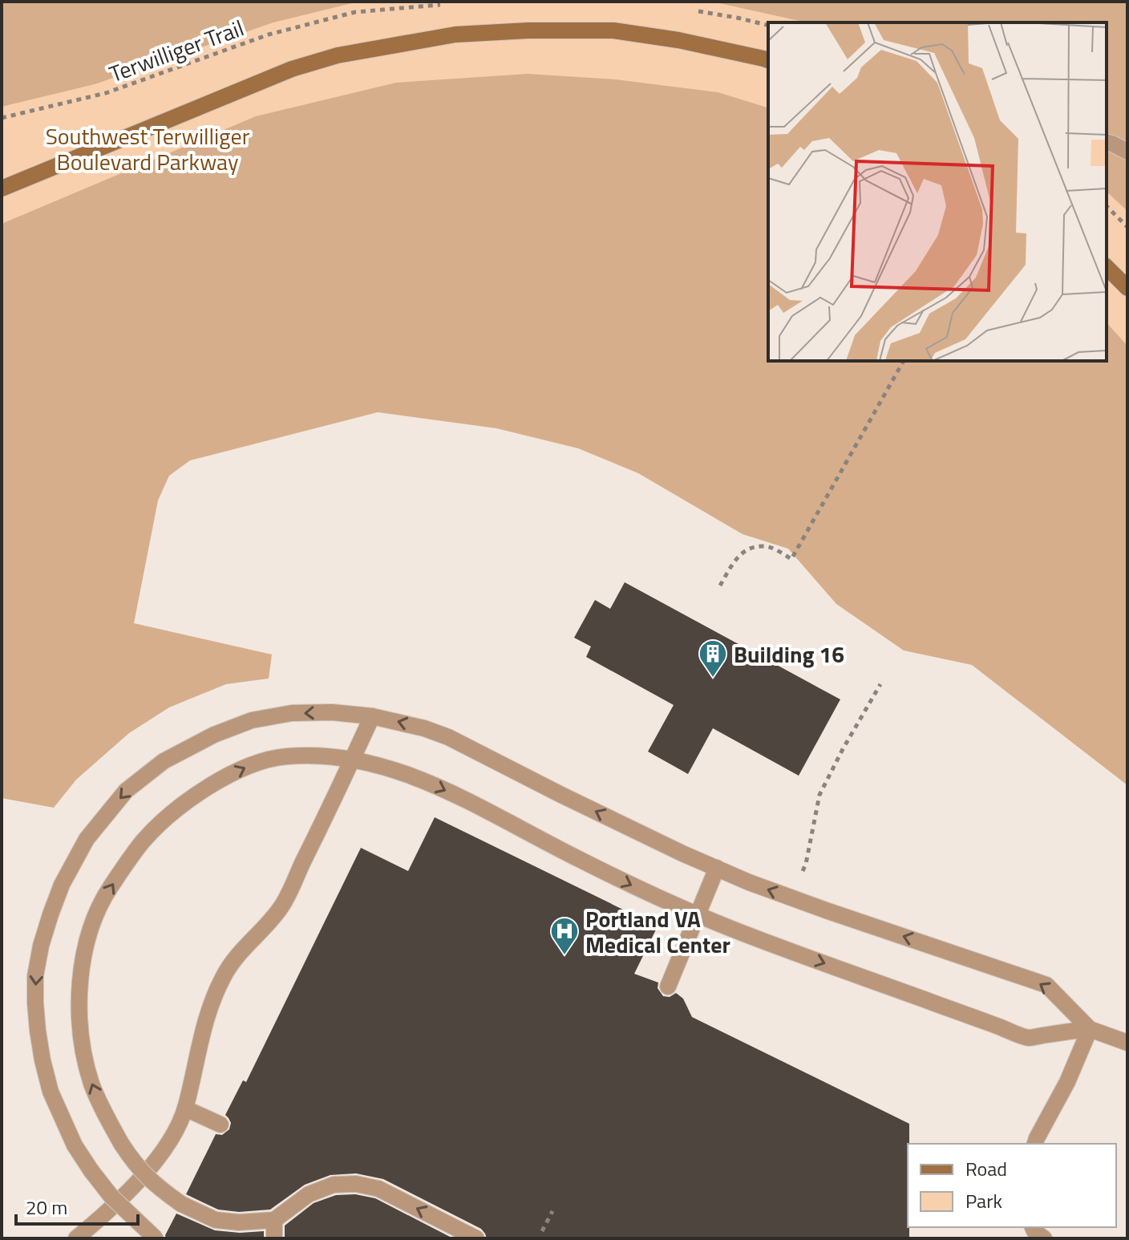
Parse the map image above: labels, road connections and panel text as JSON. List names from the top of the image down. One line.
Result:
{"streets":{"path":["Terwilliger Trail"]},"parks":["Southwest Terwilliger Boulevard Parkway"],"places":{"building":["Building 16"],"hospital":["Portland VA Medical Center"]},"legend":["Road","Park"],"scale_bar":"20 m"}
